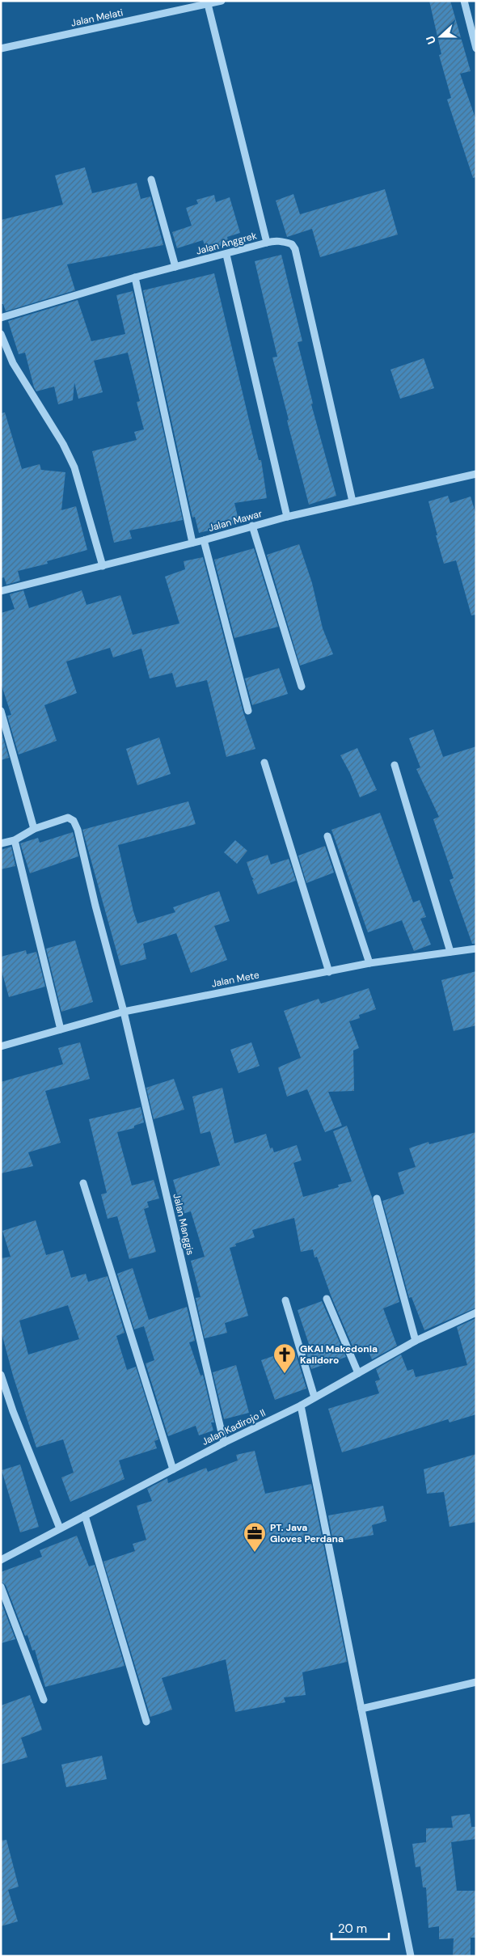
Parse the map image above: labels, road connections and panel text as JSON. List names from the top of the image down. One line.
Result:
{"streets":{"street":["Jalan Melati","Jalan Anggrek","Jalan Mawar","Jalan Mete","Jalan Manggis","Jalan Kadirojo II"]},"crossings":[["Jalan Melati","Jalan Anggrek"],["Jalan Mete","Jalan Manggis"],["Jalan Manggis","Jalan Kadirojo II"]],"places":{"church":["GKAI Makedonia Kalidoro"],"office":["PT. Java Gloves Perdana"]},"scale_bar":"20 m","north":"left"}
